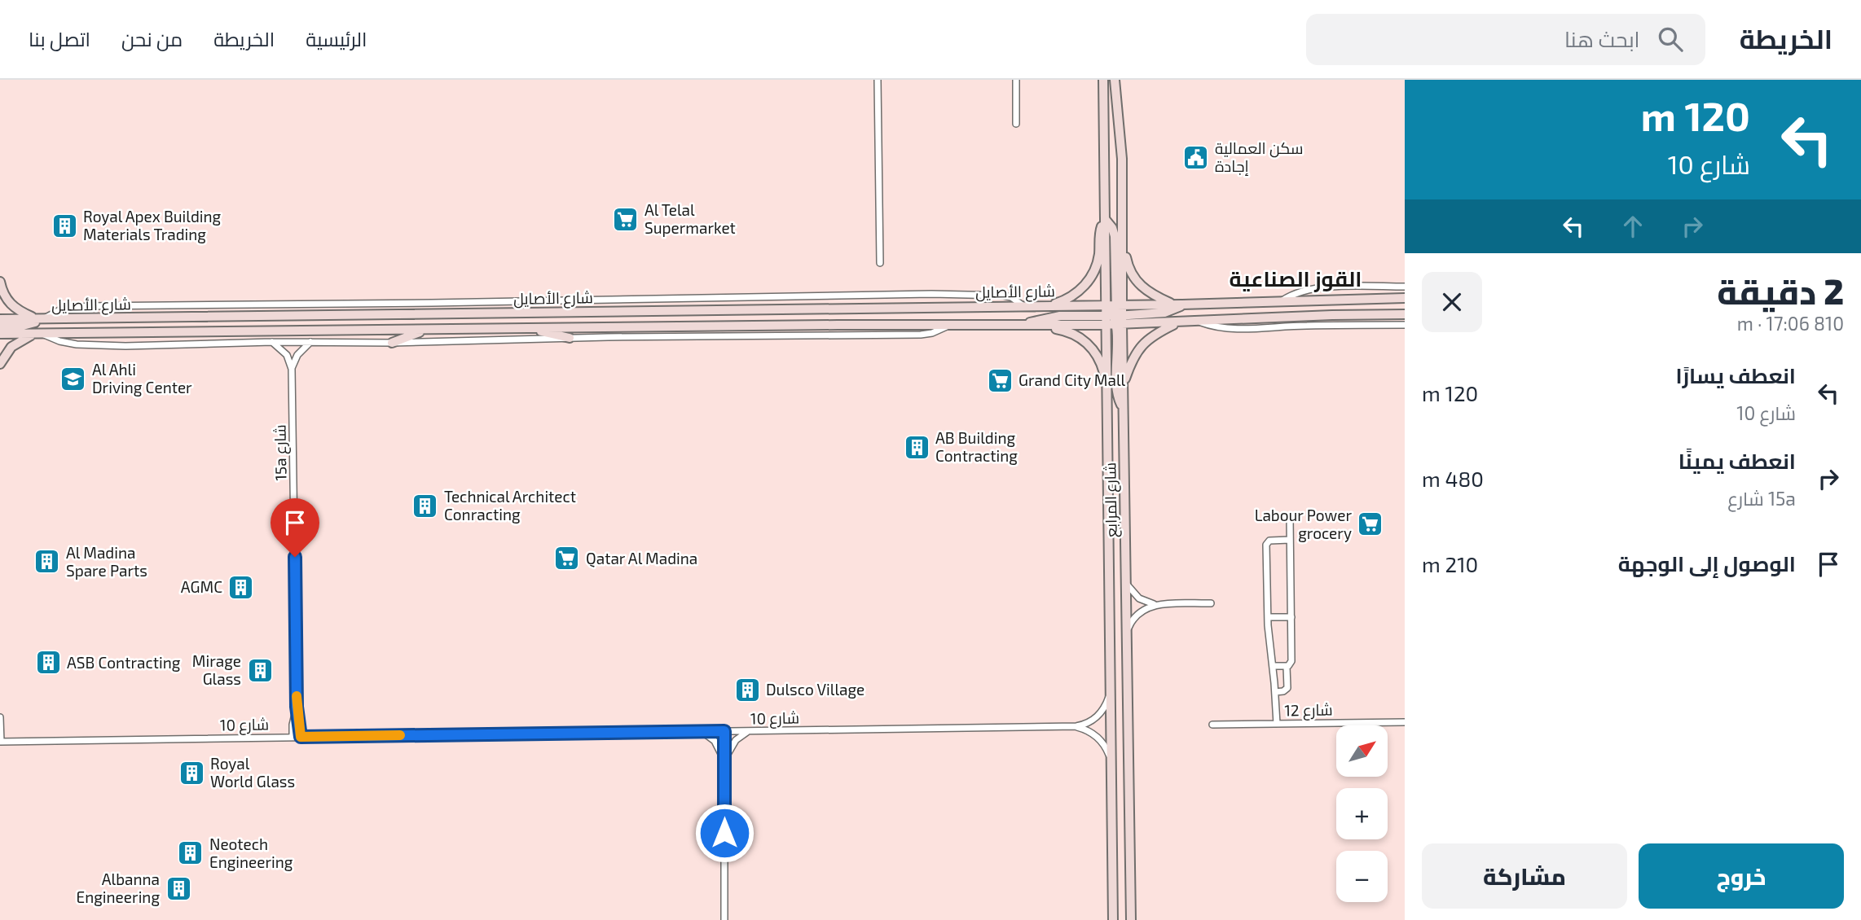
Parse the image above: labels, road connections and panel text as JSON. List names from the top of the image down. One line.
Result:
{"streets":{"main road":["شارع الأصايل","شارع المرابع"],"street":["15a شارع","شارع 12","شارع 10"]},"crossings":[["شارع الأصايل","شارع المرابع"],["15a شارع","شارع 10"],["شارع المرابع","شارع 10"]],"districts":["القوز الصناعية"],"places":{"public building":["سكن العمالية إجادة"],"supermarket":["Al Telal Supermarket","Grand City Mall","Labour Power grocery","Qatar Al Madina"],"building":["Royal Apex Building Materials Trading","AB Building Contracting","Technical Architect Conracting","Al Madina Spare Parts","AGMC","ASB Contracting","Mirage Glass","Dulsco Village","Royal World Glass","Neotech Engineering","Albanna Engineering"],"school or university":["Al Ahli Driving Center"]},"north":"top right","page":{"header":"الخريطة","search":"ابحث هنا","nav":["الرئيسية","الخريطة","من نحن","اتصل بنا"],"turn":["120 m","شارع 10"],"heading":["2 دقيقة","810 m · 17:06"],"list":[{"name":"انعطف يسارًا","note":"شارع 10","value":"120 m"},{"name":"انعطف يمينًا","note":"15a شارع","value":"480 m"},{"name":"الوصول إلى الوجهة","value":"210 m"}],"map_buttons":["+","−"],"buttons":["خروج","مشاركة"]}}
